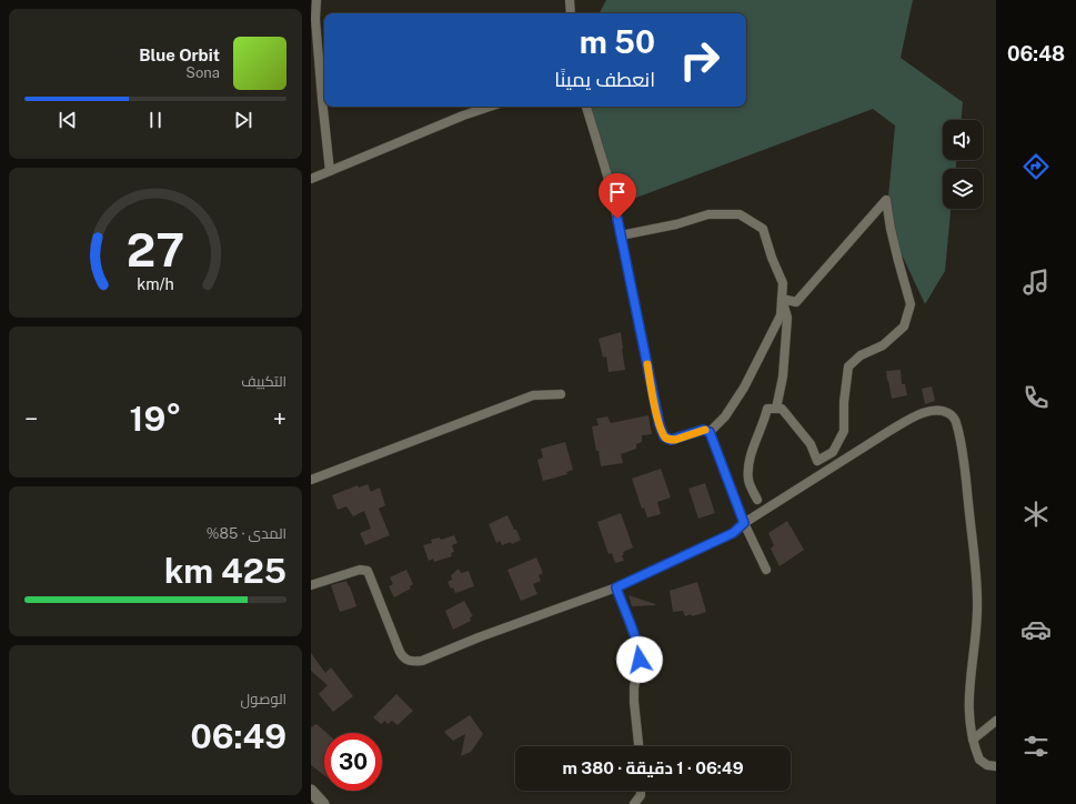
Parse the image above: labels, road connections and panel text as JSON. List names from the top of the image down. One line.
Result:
{"page":{"tabs":"06:48","turn":["50 m","انعطف يمينًا"],"song":["Blue Orbit","Sona"],"tile":["التكييف",["المدى · 85%","425 km"],["الوصول","06:49"]],"heat":["−","19°","+"],"limit":"30","trip":"06:49 · 1 دقيقة · 380 m","gauge":["27","km/h"]}}
